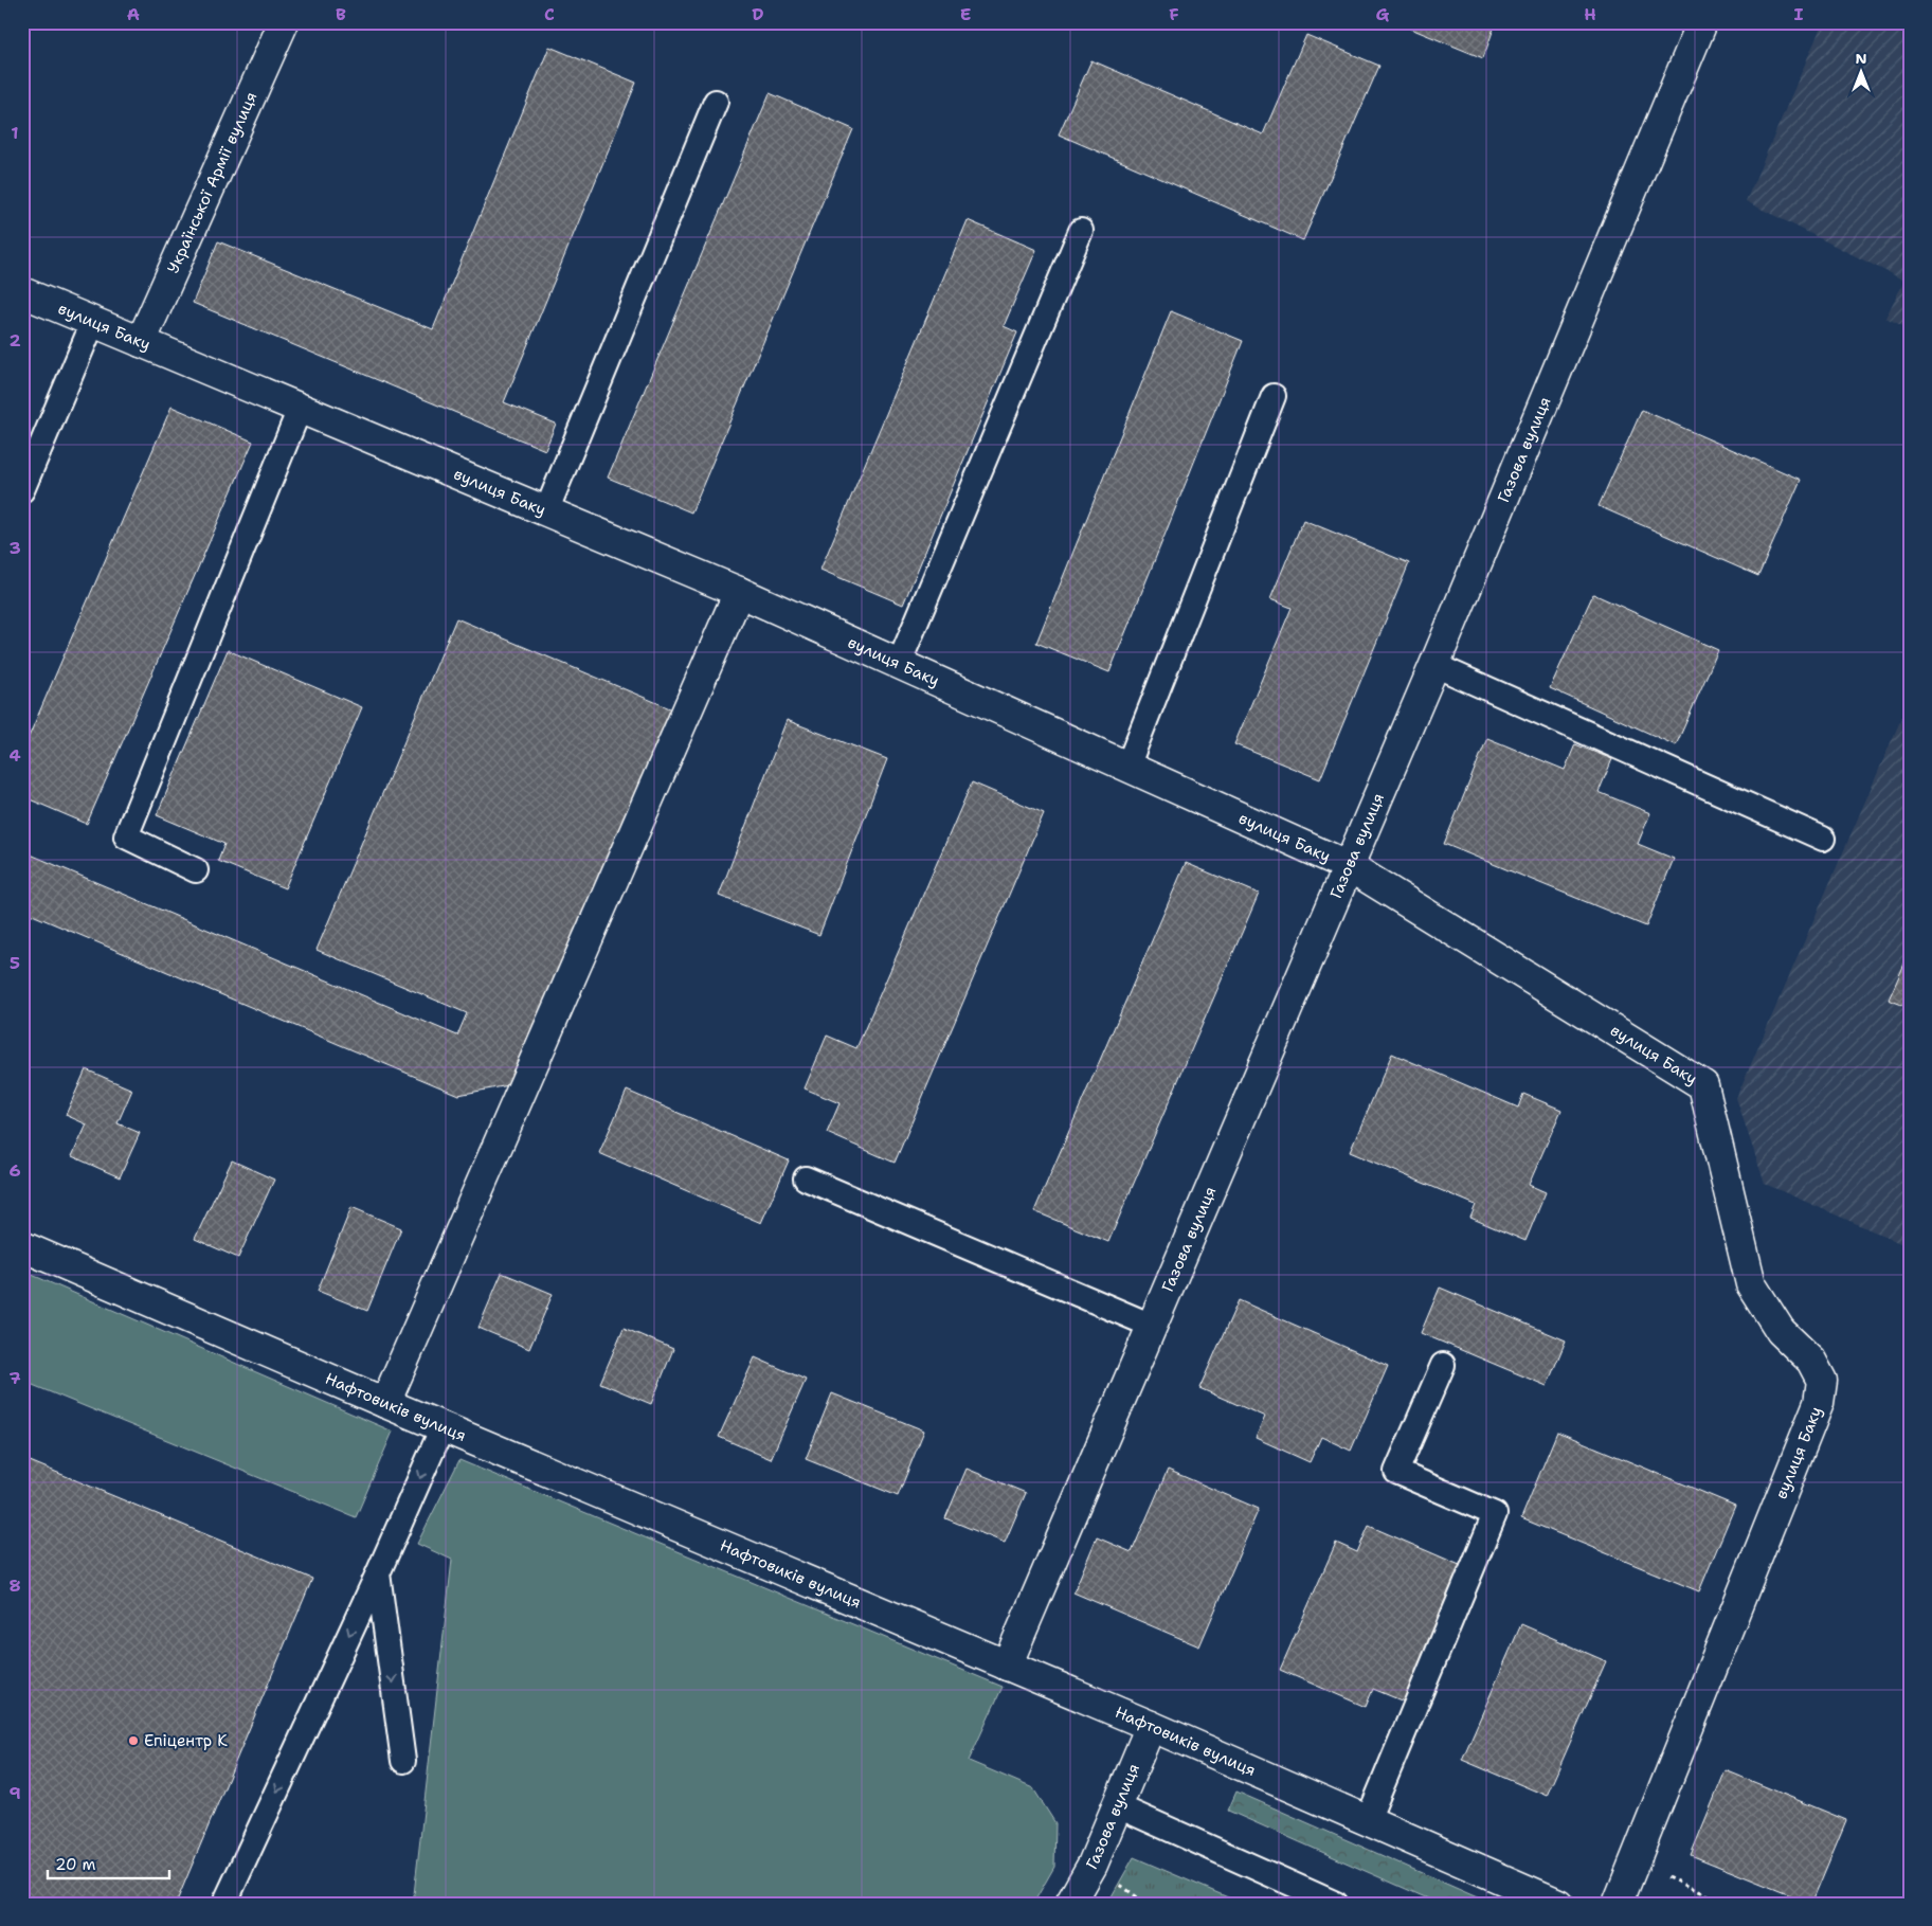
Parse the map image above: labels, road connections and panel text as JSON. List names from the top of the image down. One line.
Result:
{"streets":{"street":["Української Армії вулиця","вулиця Баку","Газова вулиця","Нафтовиків вулиця"]},"crossings":[["Української Армії вулиця","вулиця Баку"],["вулиця Баку","Газова вулиця"],["Газова вулиця","Нафтовиків вулиця"]],"places":["Епіцентр К"],"scale_bar":"20 m","north":"top","grid":{"columns":["A","B","C","D","E","F","G","H","I"],"rows":["1","2","3","4","5","6","7","8","9"]}}
